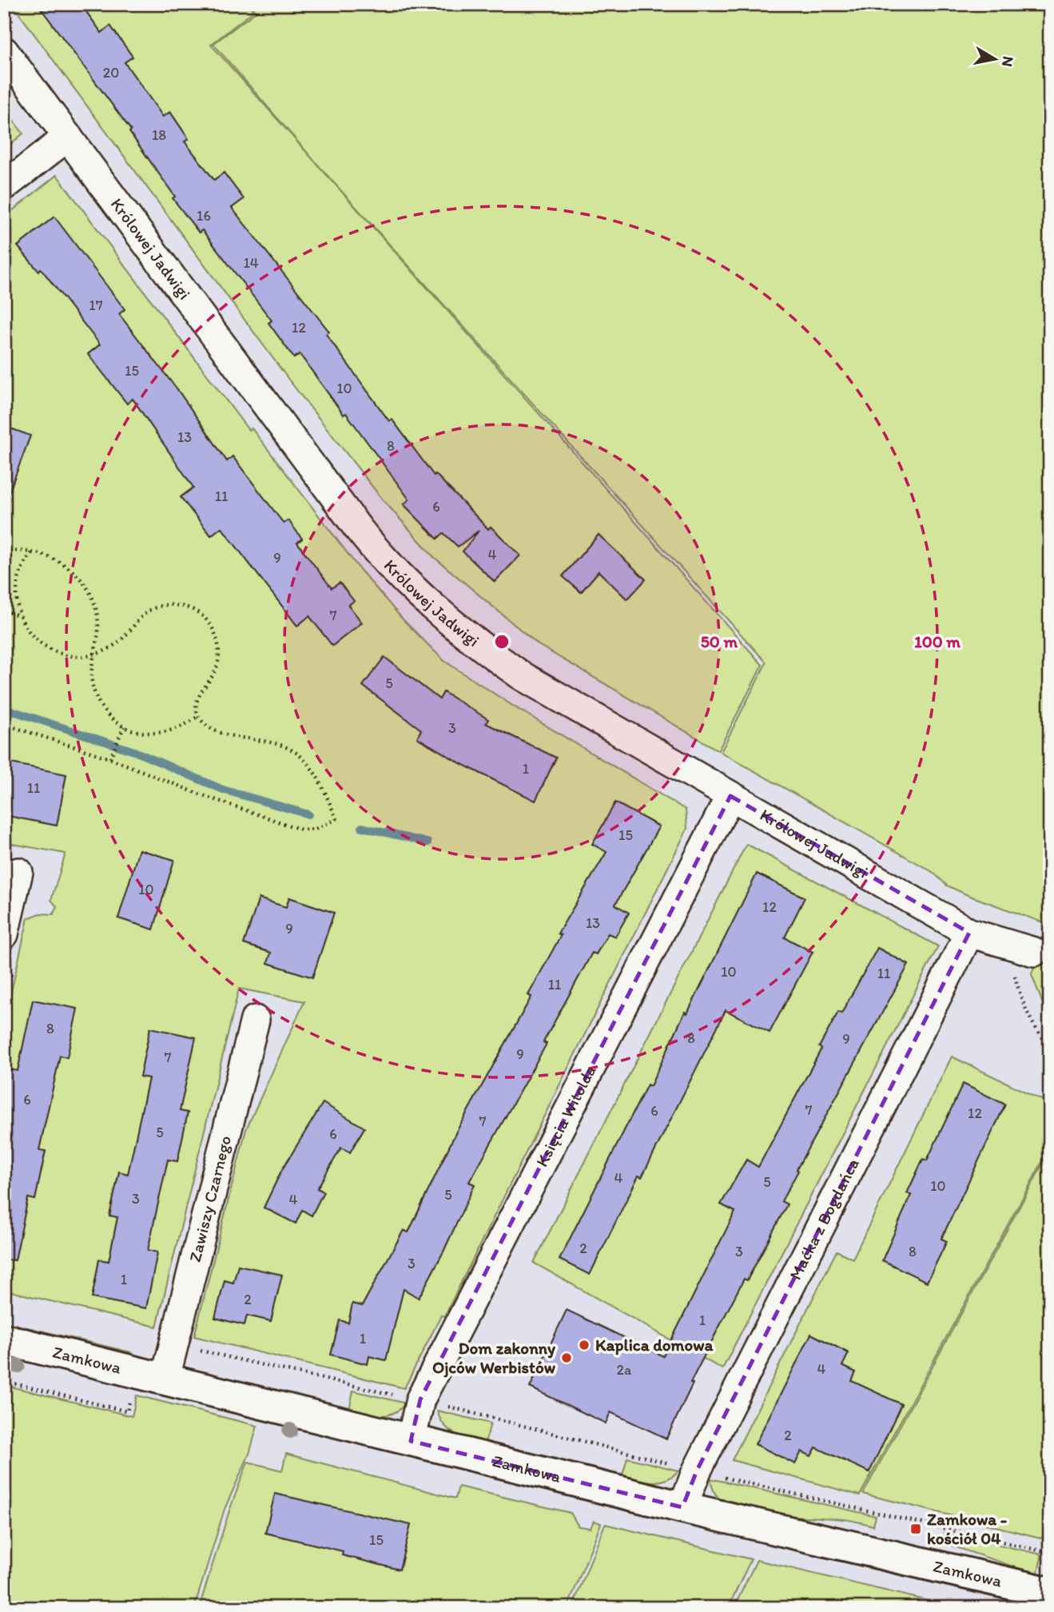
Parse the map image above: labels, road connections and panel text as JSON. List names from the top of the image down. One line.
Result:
{"streets":{"street":["Królowej Jadwigi","Księcia Witolda","Zawiszy Czarnego","Maćka z Bogdańca","Zamkowa"]},"crossings":[["Królowej Jadwigi","Księcia Witolda"],["Królowej Jadwigi","Maćka z Bogdańca"],["Księcia Witolda","Zamkowa"],["Zawiszy Czarnego","Zamkowa"],["Maćka z Bogdańca","Zamkowa"]],"places":{"other":["Kaplica domowa","Dom zakonny Ojców Werbistów"],"transit":["Zamkowa - kościół 04"]},"house_numbers":["20","18","16","14","17","12","15","10","13","8","11","6","4","9","7","5","3","1","11","15","10","12","13","9","10","11","11","8","8","9","9","7","6","7","6","12","7","5","6","4","5","10","5","3","4","2","3","8","3","1","2","1","1","4","2a","2","15"],"north":"right","rings":["50 m","100 m"]}
